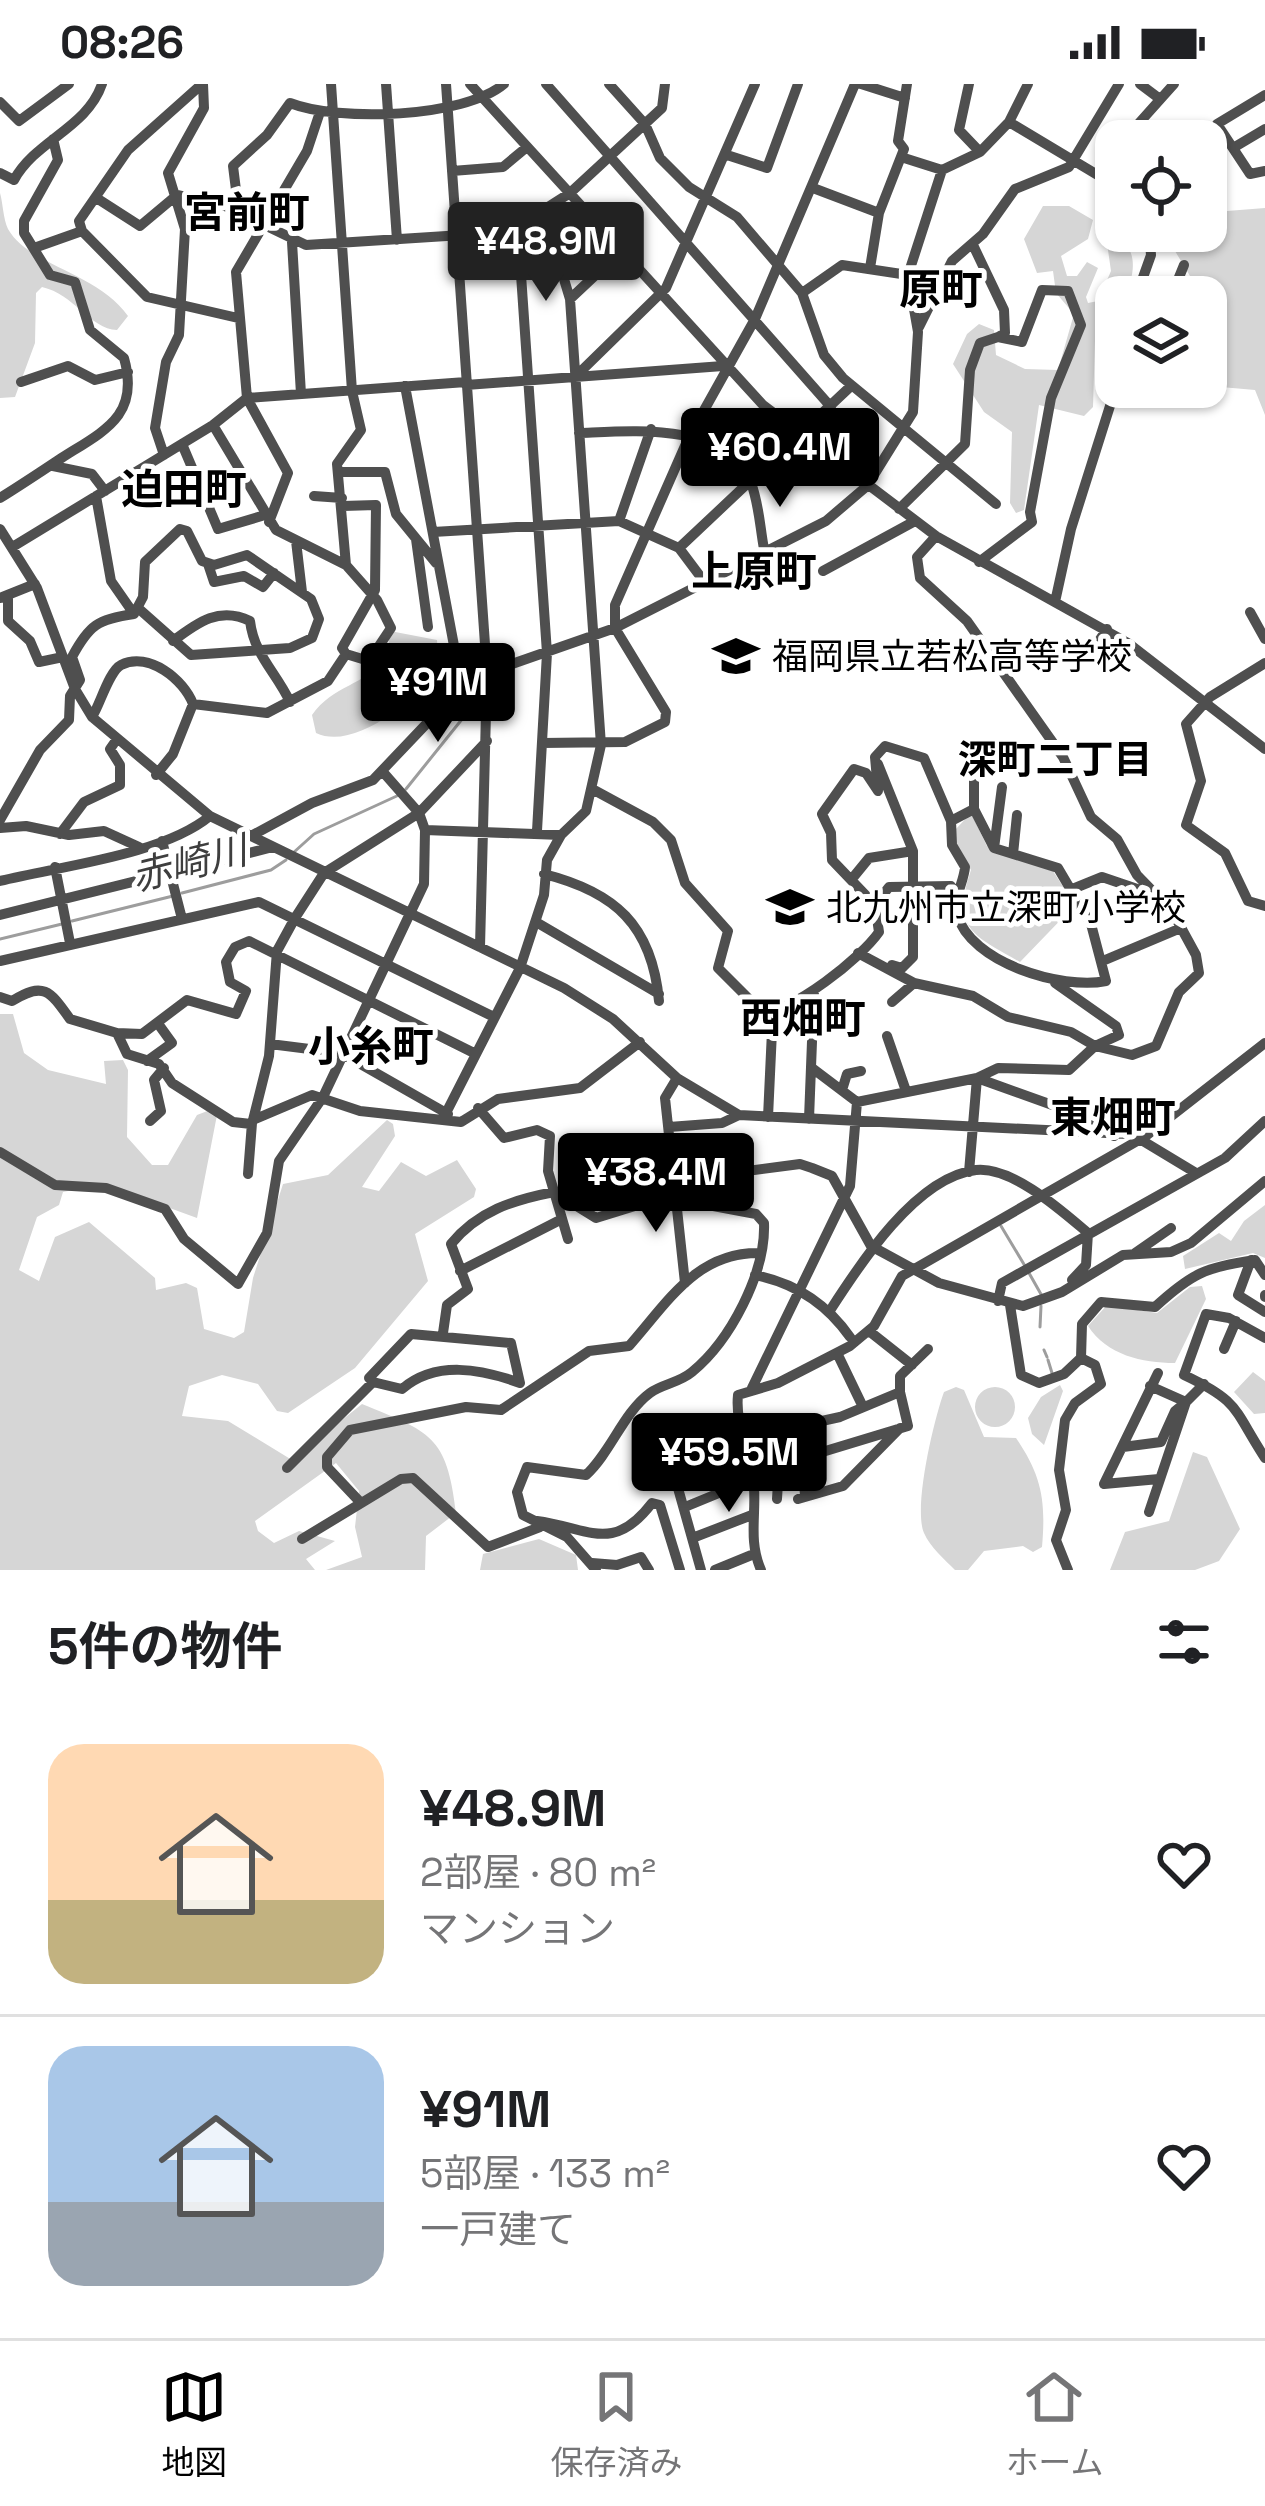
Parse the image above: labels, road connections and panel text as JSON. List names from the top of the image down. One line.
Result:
{"districts":["宮前町","原町","迫田町","上原町","深町二丁目","西畑町","小糸町","東畑町"],"water":["赤崎川"],"places":{"school or university":["福岡県立若松高等学校","北九州市立深町小学校"]},"page":{"status":"08:26","price":["¥48.9M","¥60.4M","¥91M","¥38.4M","¥59.5M"],"heading":"5件の物件","list":[{"name":"¥48.9M","note":"2部屋 · 80 m² · マンション"},{"name":"¥91M","note":"5部屋 · 133 m² · 一戸建て"}],"tabs":["地図","保存済み","ホーム"]}}
